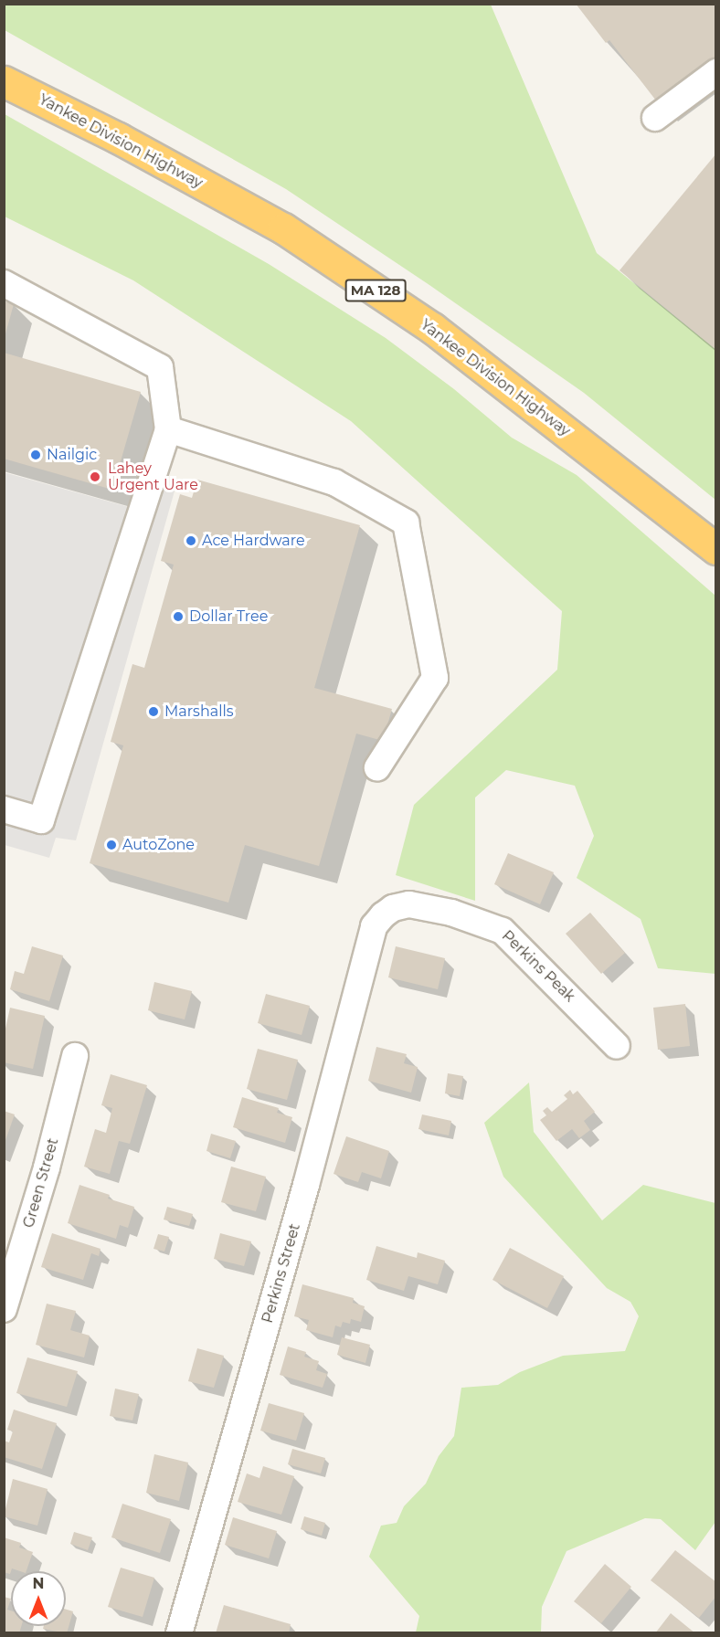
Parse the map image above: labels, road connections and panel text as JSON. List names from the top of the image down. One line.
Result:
{"streets":{"highway":["Yankee Division Highway","MA 128"],"street":["Perkins Peak","Green Street","Perkins Street"]},"crossings":[["Perkins Peak","Perkins Street"]],"places":["Nailgic","Lahey Urgent Uare","Ace Hardware","Dollar Tree","Marshalls","AutoZone"],"north":"top"}
